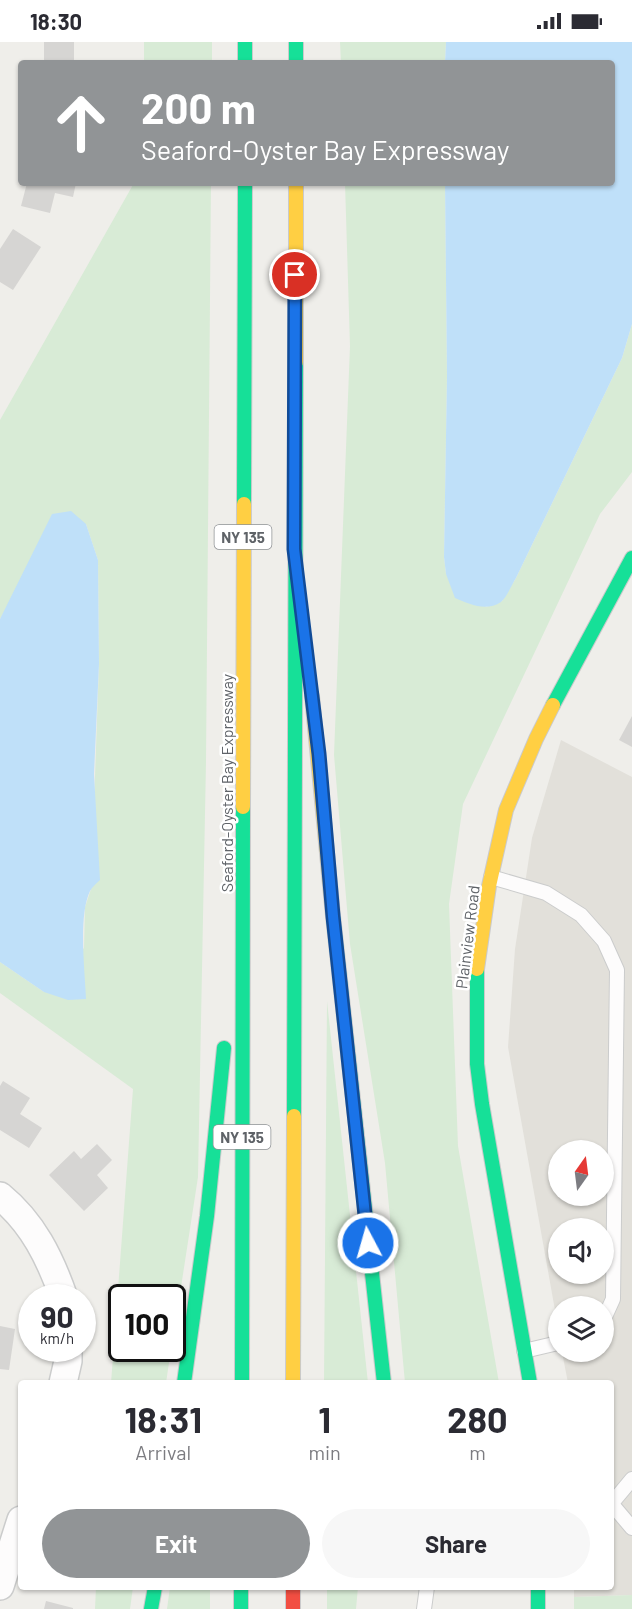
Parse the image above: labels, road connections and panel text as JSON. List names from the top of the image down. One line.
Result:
{"streets":{"main road":["NY 135","Seaford-Oyster Bay Expressway","Plainview Road"]},"north":"top","page":{"status":"18:30","turn":["200 m","Seaford-Oyster Bay Expressway"],"speed":"90 km/h","limit":"100","eta":["18:31","Arrival","1","min","280","m"],"buttons":["Exit","Share"]}}
